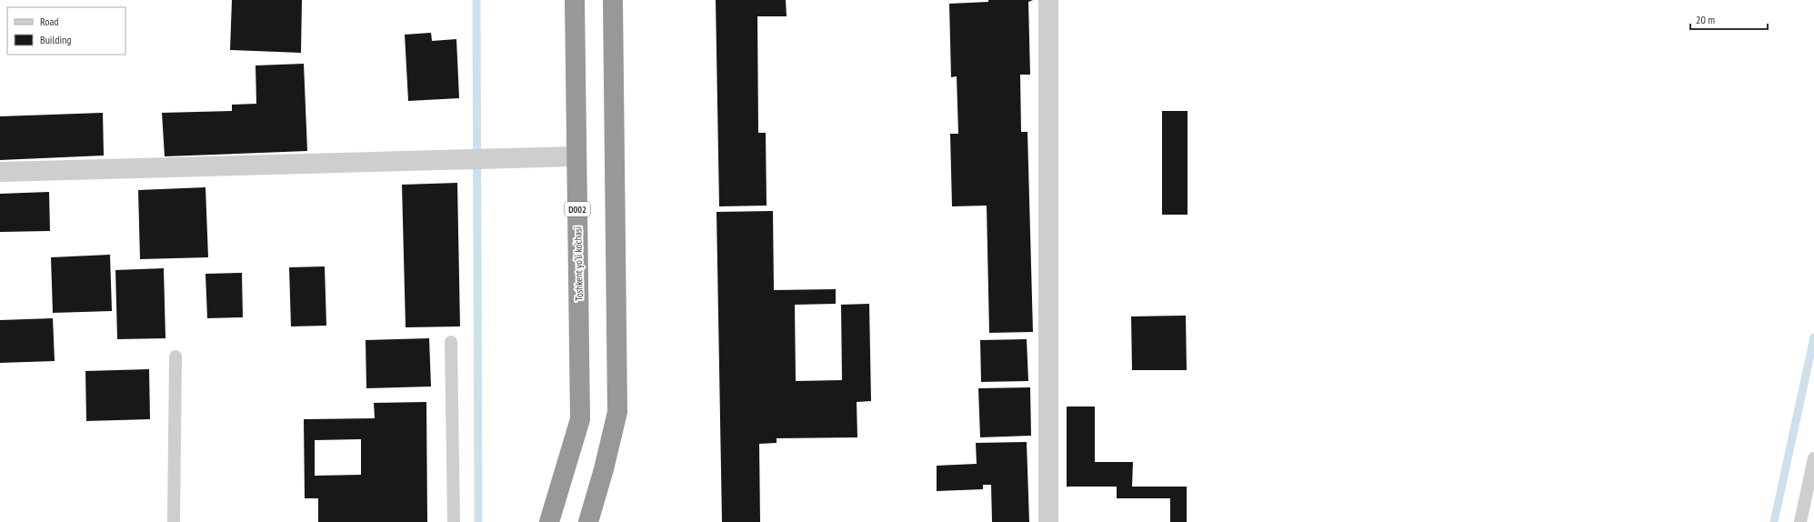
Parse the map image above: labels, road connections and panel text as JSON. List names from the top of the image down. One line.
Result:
{"streets":{"highway":["D002","Toshkent yo‘li ko‘chasi"]},"legend":["Road","Building"],"scale_bar":"20 m"}
